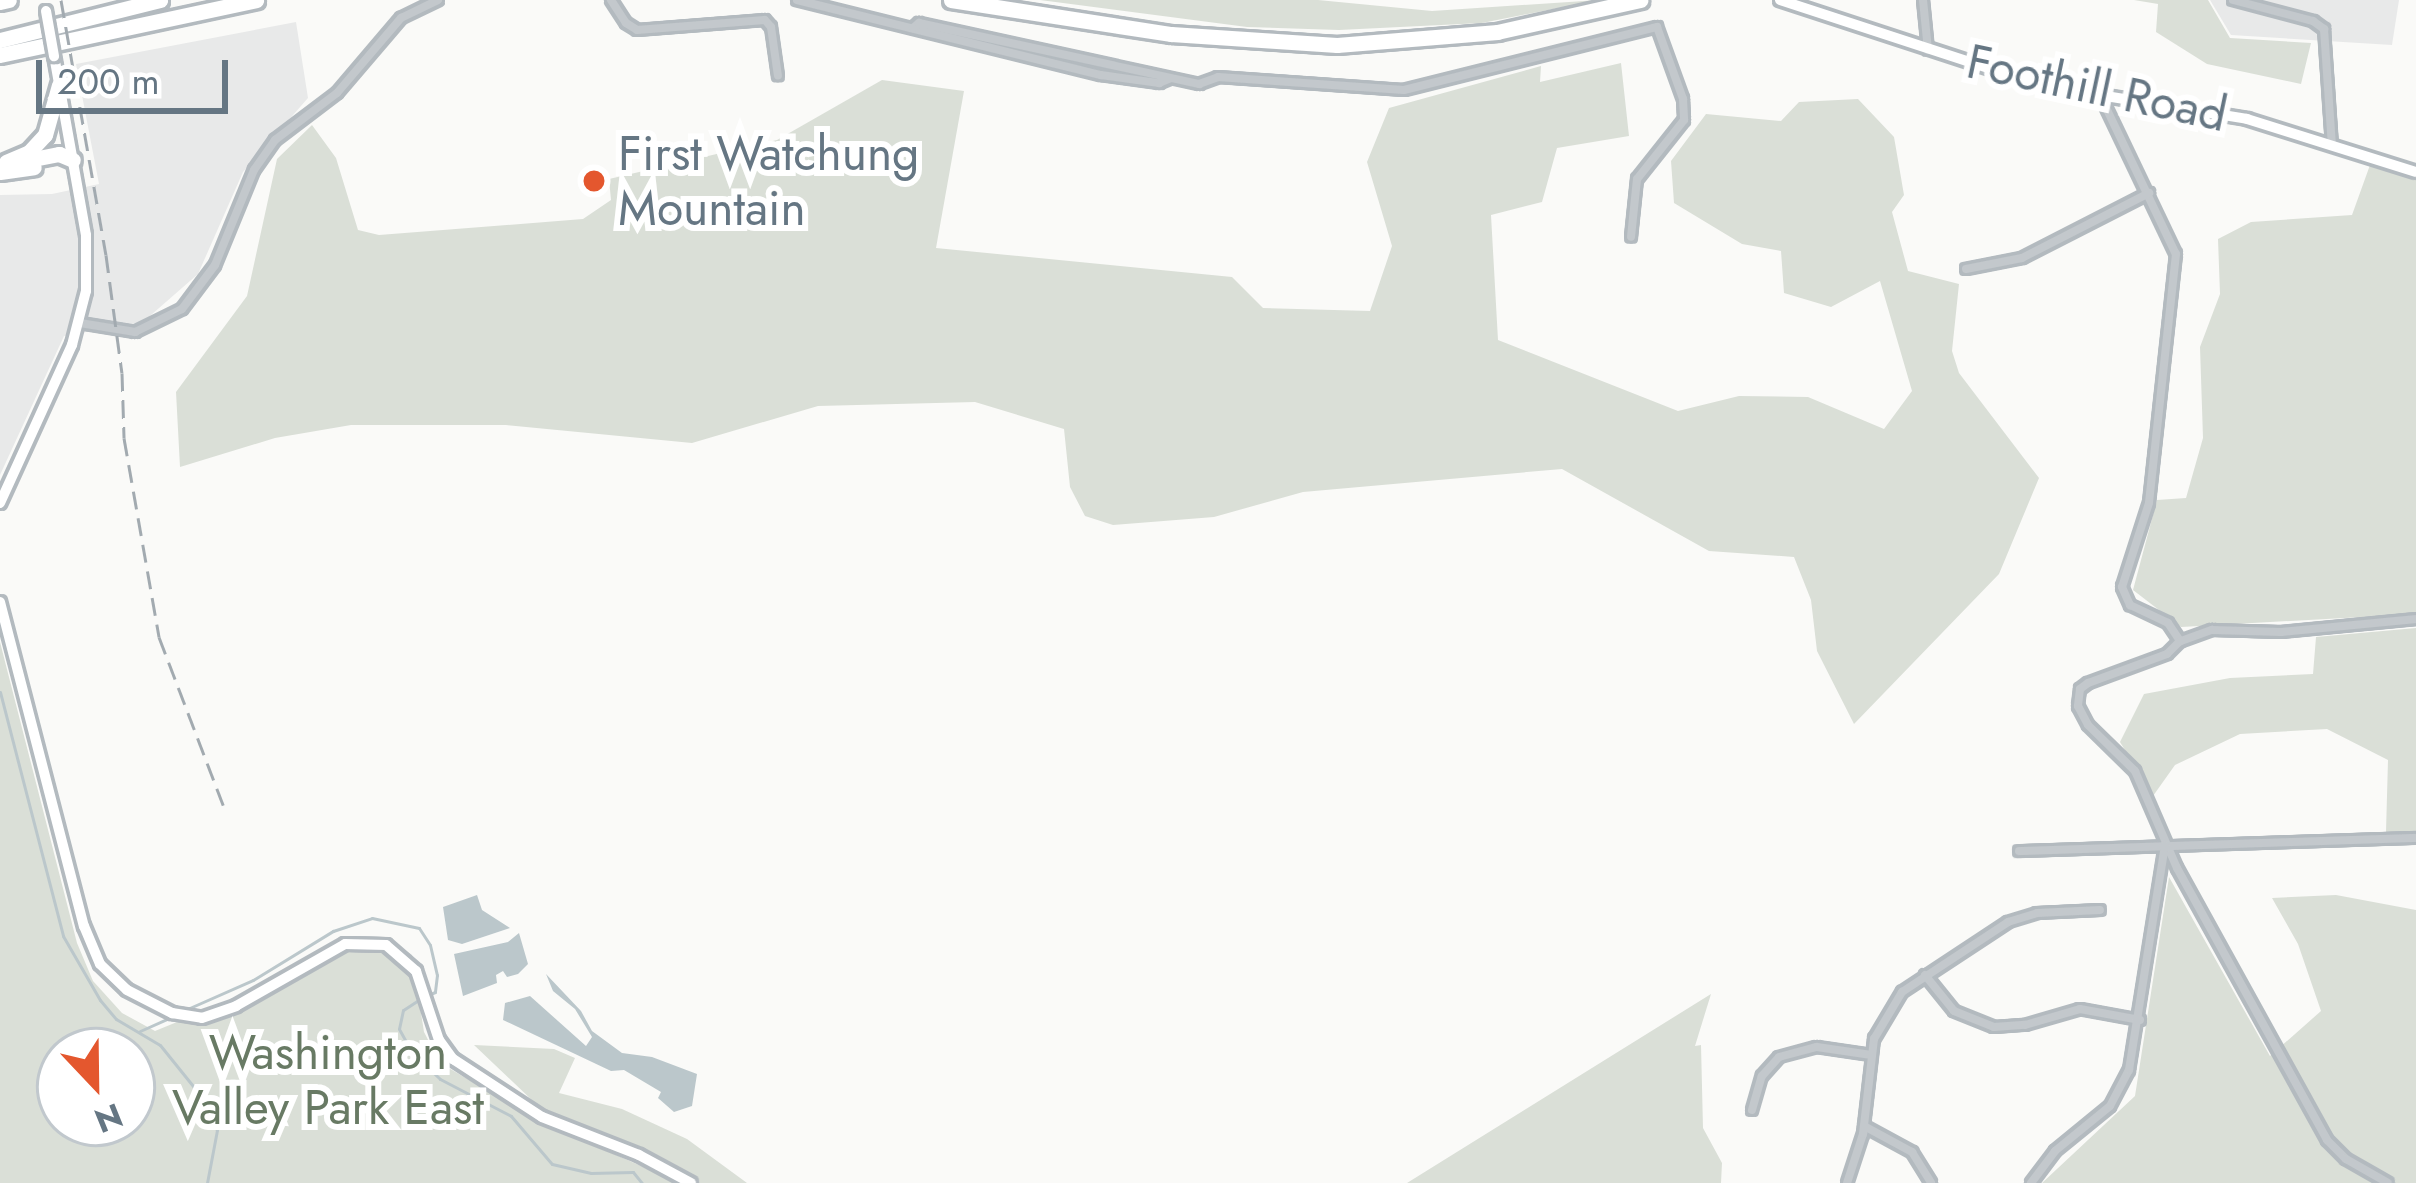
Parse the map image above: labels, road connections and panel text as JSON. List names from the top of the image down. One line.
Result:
{"streets":{"street":["Foothill Road"]},"parks":["Washington Valley Park East"],"places":["First Watchung Mountain"],"scale_bar":"200 m","north":"bottom"}
